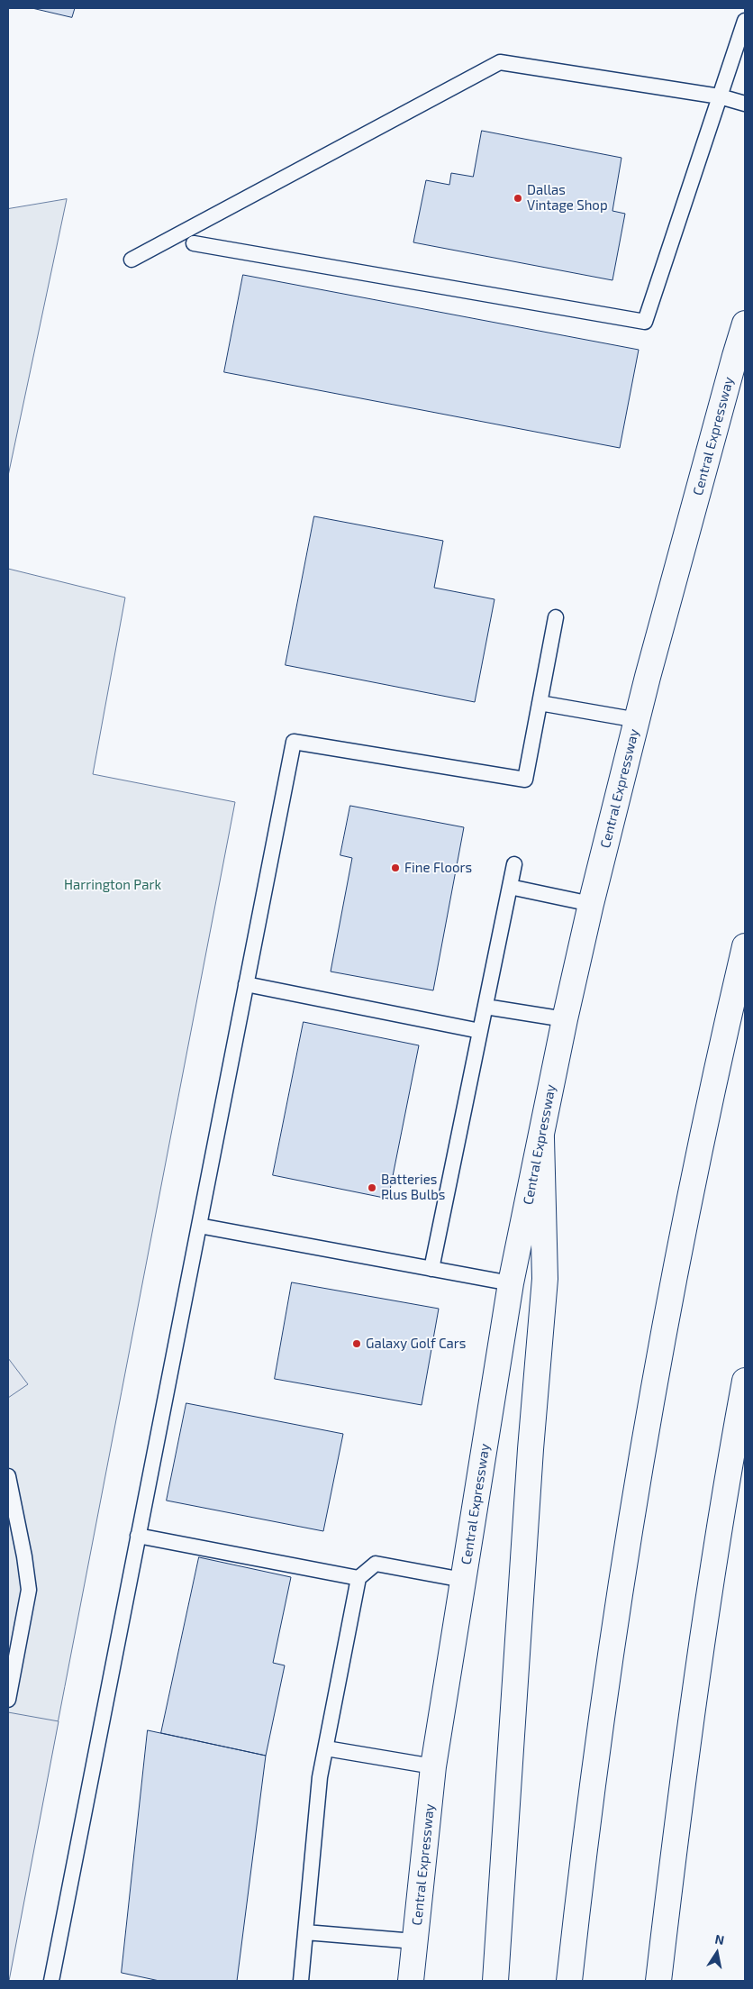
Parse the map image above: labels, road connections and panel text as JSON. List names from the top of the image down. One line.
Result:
{"streets":{"main road":["Central Expressway"]},"parks":["Harrington Park"],"places":["Dallas Vintage Shop","Fine Floors","Batteries Plus Bulbs","Galaxy Golf Cars"],"north":"top"}
